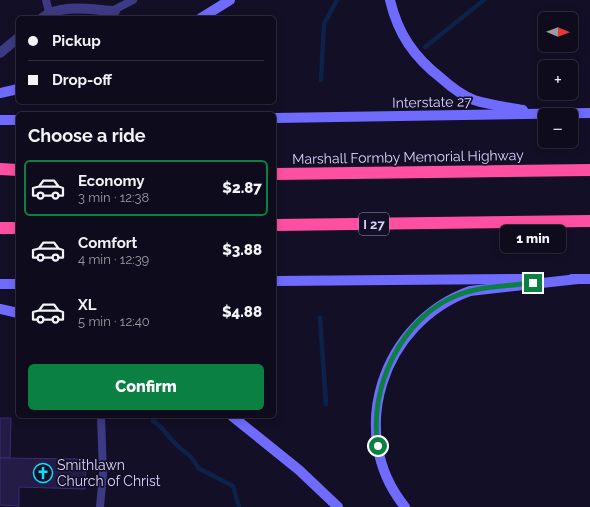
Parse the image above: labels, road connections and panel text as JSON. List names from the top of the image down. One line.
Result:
{"streets":{"highway":["Marshall Formby Memorial Highway","I 27"],"main road":["Interstate 27"]},"places":{"church":["Smithlawn Church of Christ"]},"north":"right","page":{"map_buttons":["+","−"],"banner":["Pickup","Drop-off"],"heading":"Choose a ride","list":[{"name":"Economy","note":"3 min · 12:38","value":"$2.87"},{"name":"Comfort","note":"4 min · 12:39","value":"$3.88"},{"name":"XL","note":"5 min · 12:40","value":"$4.88"}],"bubble":"1 min","buttons":"Confirm"}}
